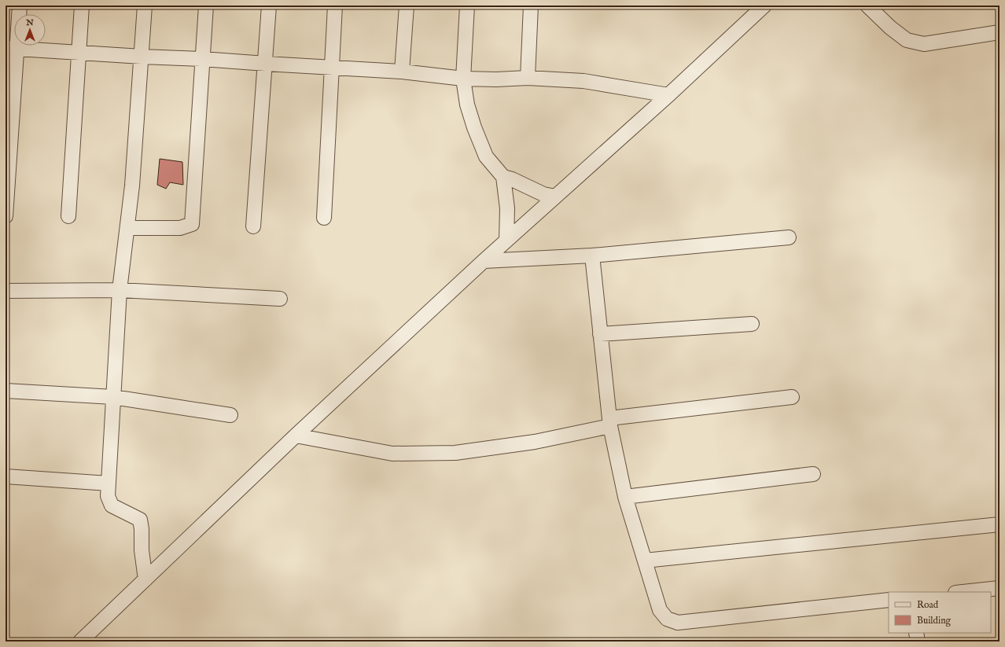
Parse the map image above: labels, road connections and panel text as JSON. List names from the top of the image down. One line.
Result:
{"legend":["Road","Building"],"north":"top"}
